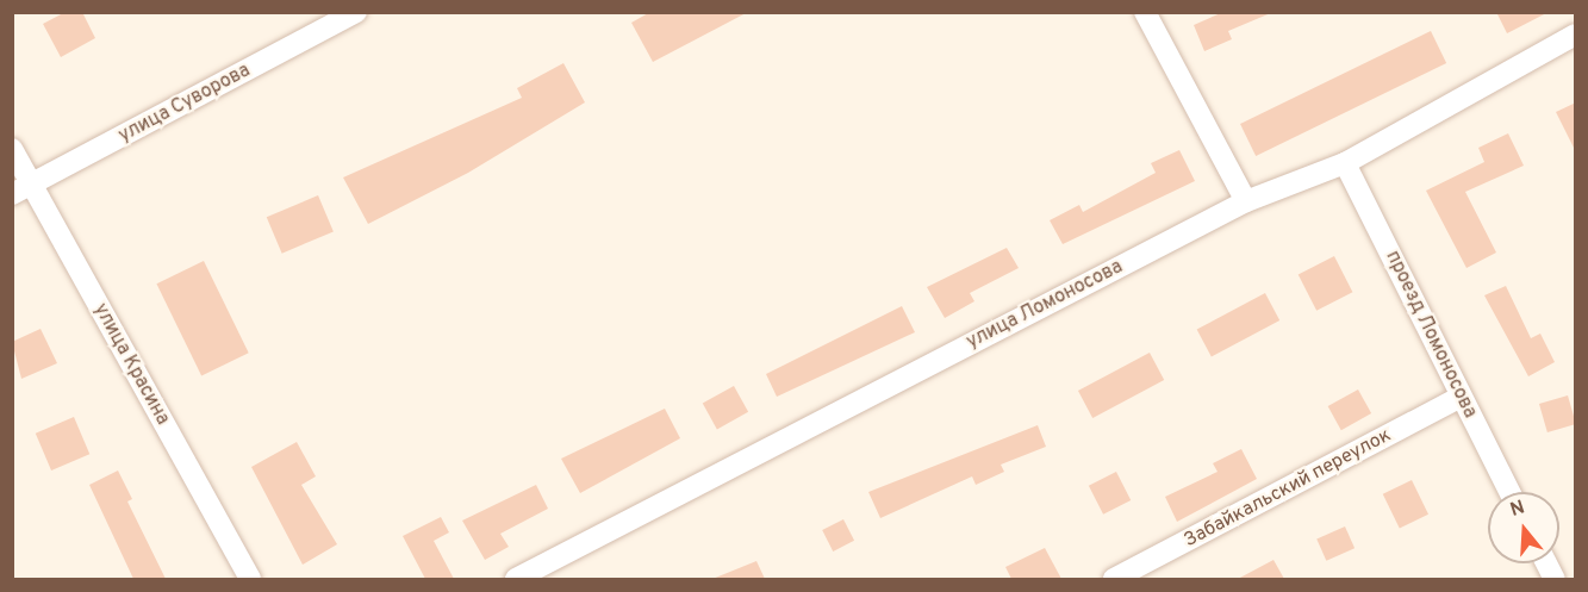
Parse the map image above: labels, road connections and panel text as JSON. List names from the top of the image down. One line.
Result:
{"streets":{"street":["улица Суворова","улица Ломоносова","проезд Ломоносова","улица Красина","Забайкальский переулок"]},"crossings":[["улица Суворова","улица Красина"],["улица Ломоносова","проезд Ломоносова"],["проезд Ломоносова","Забайкальский переулок"]],"north":"top"}
